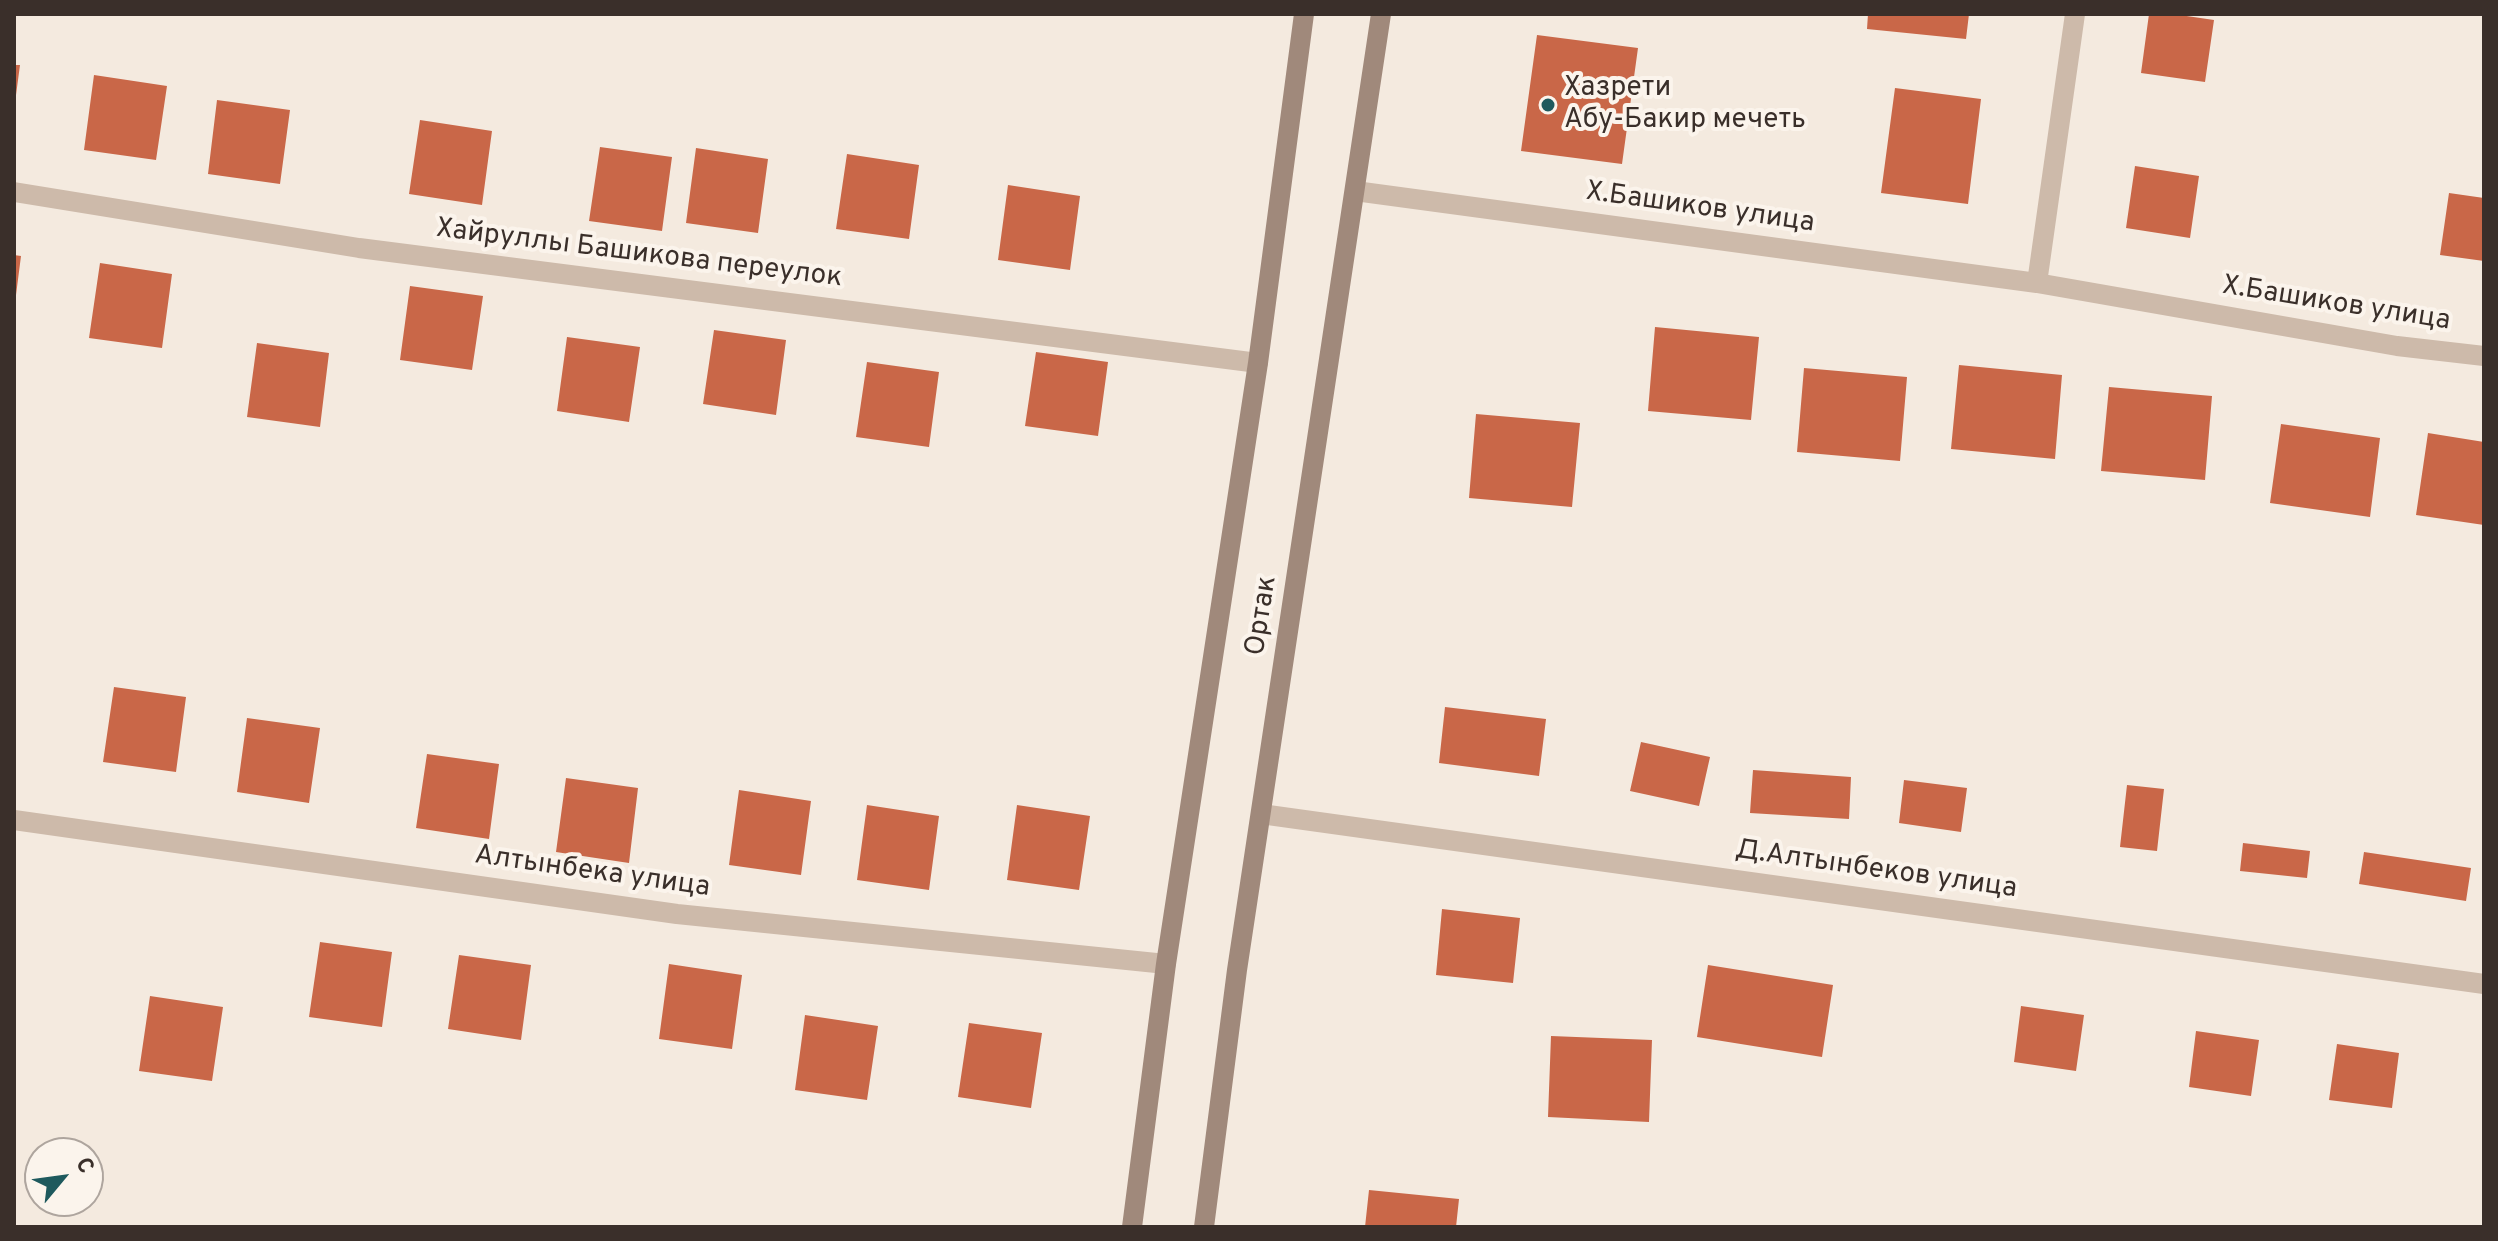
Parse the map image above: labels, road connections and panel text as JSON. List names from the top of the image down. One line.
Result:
{"streets":{"street":["Х.Башиков улица","Хайруллы Башикова переулок","Ортак","Д.Алтынбеков улица","Алтынбека улица"]},"crossings":[["Х.Башиков улица","Ортак"],["Хайруллы Башикова переулок","Ортак"],["Ортак","Д.Алтынбеков улица"],["Ортак","Алтынбека улица"]],"places":["Хазрети Абу-Бакир мечеть"],"north":"top right"}
